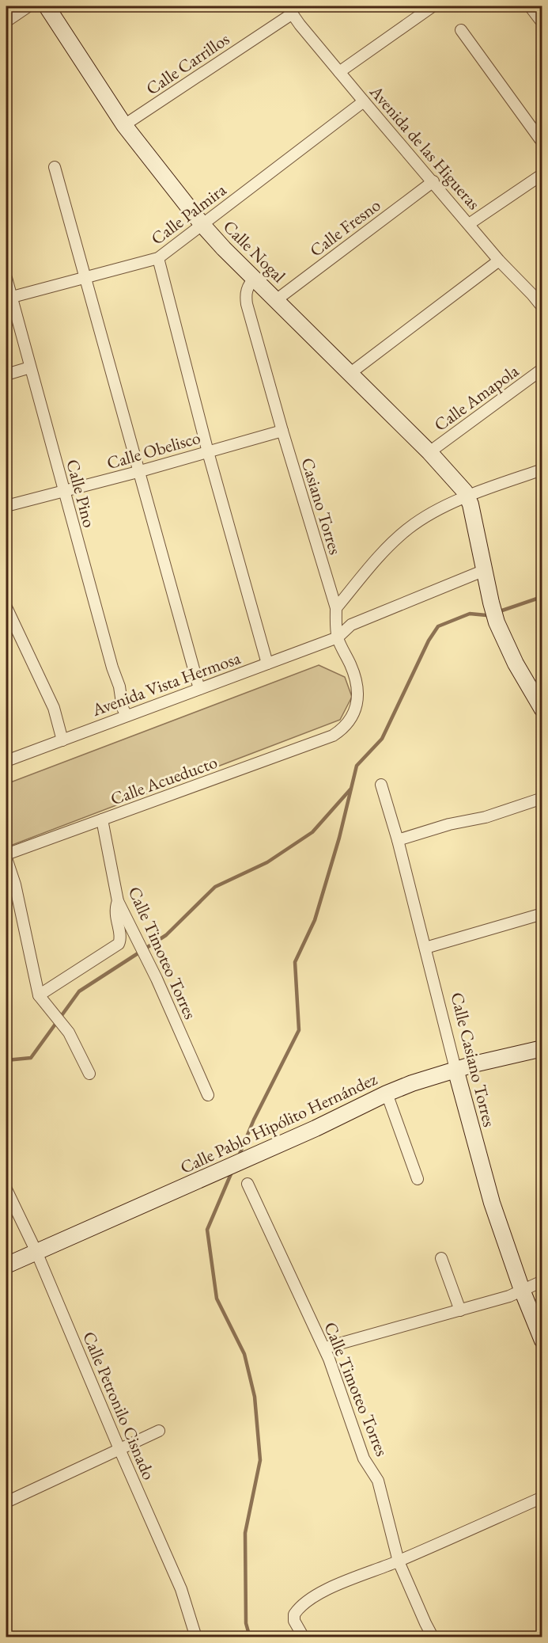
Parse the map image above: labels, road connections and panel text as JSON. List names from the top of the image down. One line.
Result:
{"streets":{"street":["Calle Carrillos","Avenida de las Higueras","Calle Palmira","Calle Fresno","Calle Nogal","Calle Amapola","Calle Obelisco","Calle Pino","Casiano Torres","Avenida Vista Hermosa","Calle Acueducto","Calle Timoteo Torres","Calle Casiano Torres","Calle Pablo Hipólito Hernández","Calle Petronilo Cisnado"]},"crossings":[["Calle Carrillos","Avenida de las Higueras"],["Calle Carrillos","Calle Nogal"],["Avenida de las Higueras","Calle Palmira"],["Avenida de las Higueras","Calle Fresno"],["Calle Palmira","Calle Nogal"],["Calle Palmira","Calle Pino"],["Calle Fresno","Calle Nogal"],["Calle Nogal","Calle Amapola"],["Calle Nogal","Casiano Torres"],["Calle Obelisco","Calle Pino"],["Calle Obelisco","Casiano Torres"],["Calle Pino","Avenida Vista Hermosa"],["Casiano Torres","Avenida Vista Hermosa"],["Casiano Torres","Calle Acueducto"],["Calle Acueducto","Calle Timoteo Torres"],["Calle Casiano Torres","Calle Pablo Hipólito Hernández"],["Calle Pablo Hipólito Hernández","Calle Petronilo Cisnado"]]}
